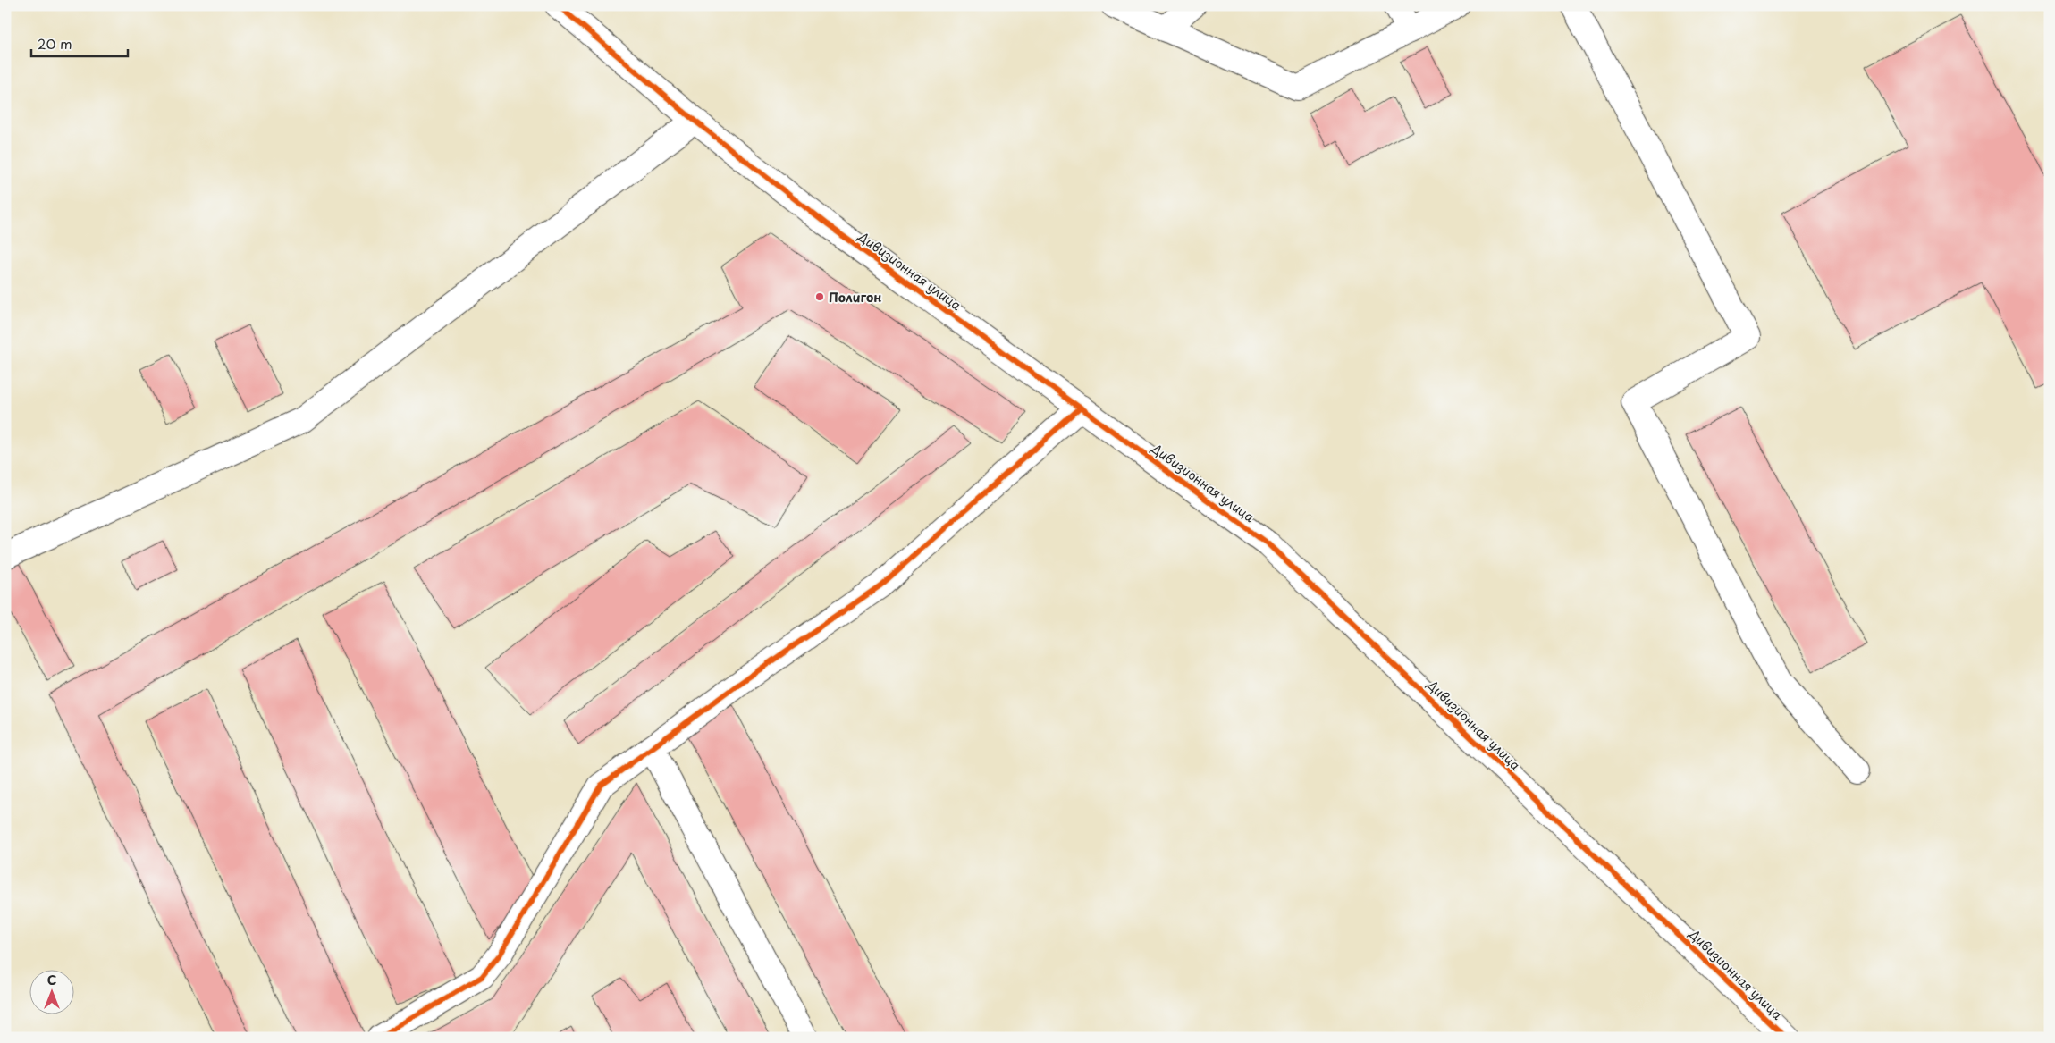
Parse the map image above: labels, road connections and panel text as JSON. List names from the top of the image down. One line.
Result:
{"streets":{"street":["Дивизионная улица"]},"places":["Полигон"],"scale_bar":"20 m","north":"top"}
